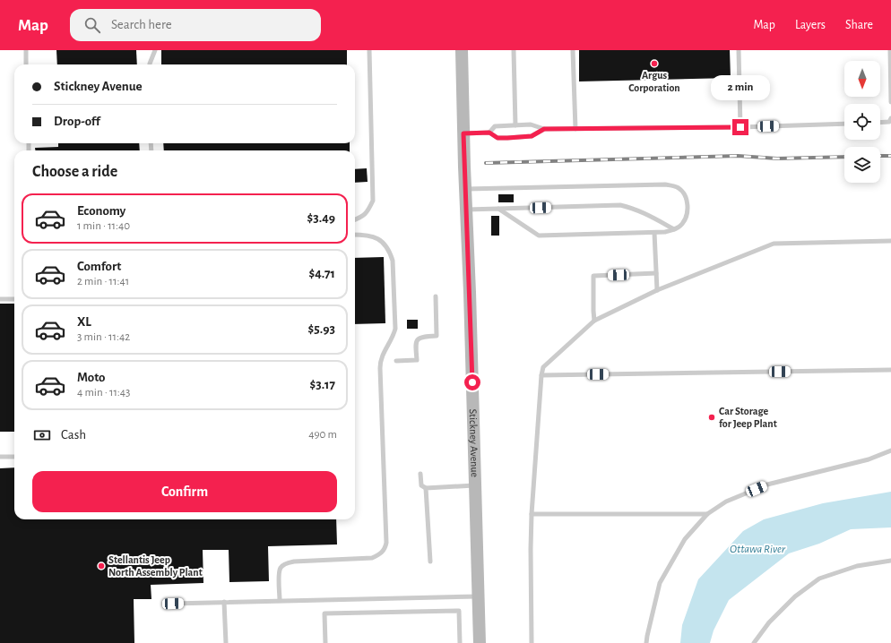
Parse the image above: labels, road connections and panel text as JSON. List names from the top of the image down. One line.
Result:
{"streets":{"street":["Stickney Avenue"]},"water":["Ottawa River"],"places":["Argus Corporation","Car Storage for Jeep Plant","Stellantis Jeep North Assembly Plant"],"north":"bottom","page":{"header":"Map","search":"Search here","nav":["Map","Layers","Share"],"banner":["Stickney Avenue","Drop-off"],"bubble":"2 min","heading":"Choose a ride","list":[{"name":"Economy","note":"1 min · 11:40","value":"$3.49"},{"name":"Comfort","note":"2 min · 11:41","value":"$4.71"},{"name":"XL","note":"3 min · 11:42","value":"$5.93"},{"name":"Moto","note":"4 min · 11:43","value":"$3.17"}],"pay":["Cash","490 m"],"buttons":"Confirm"}}
